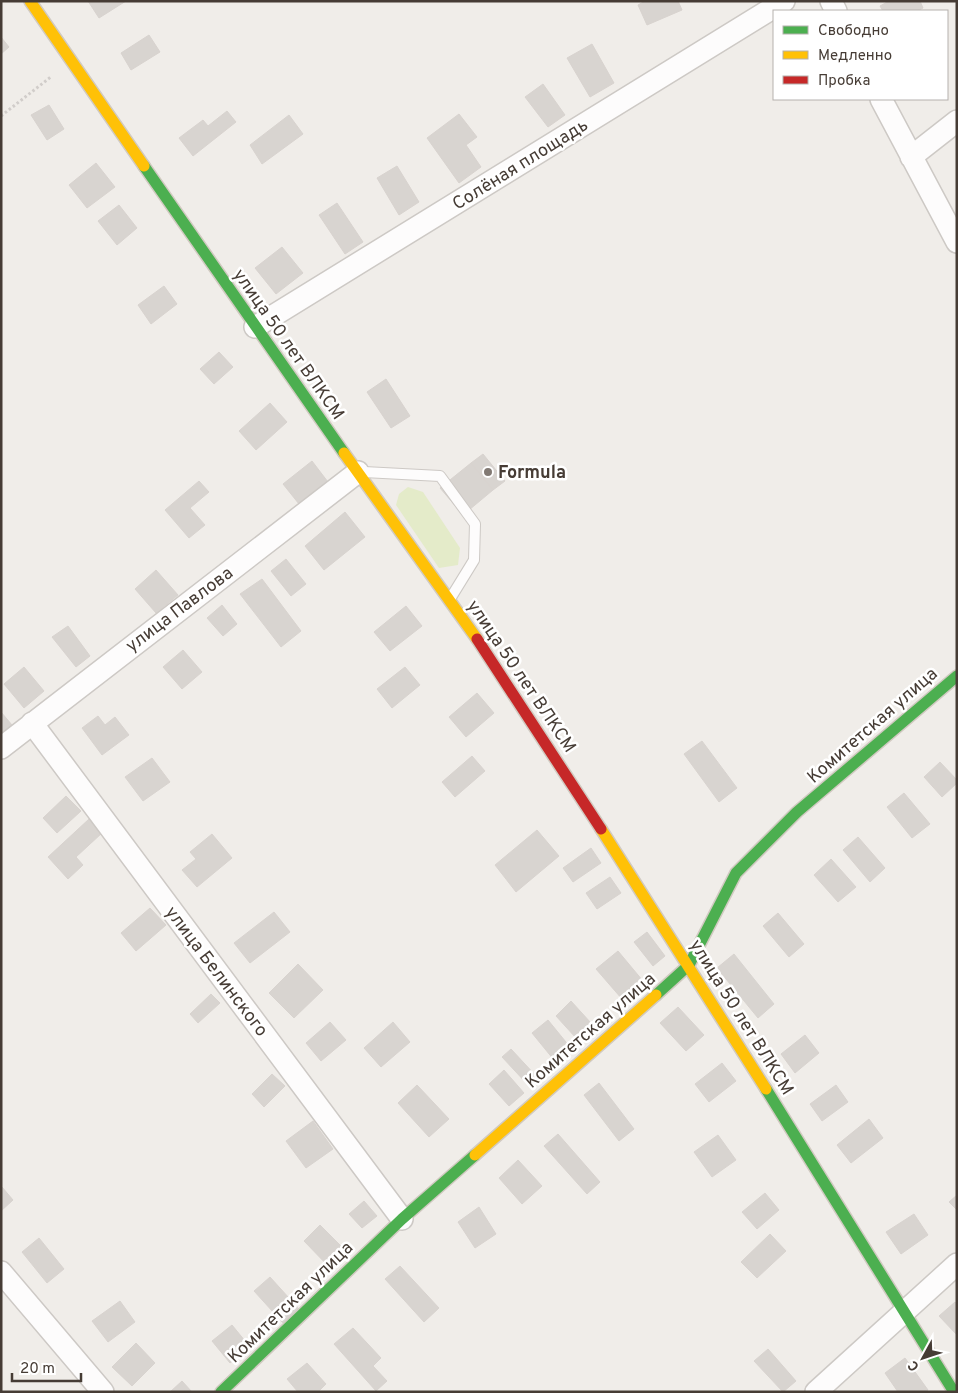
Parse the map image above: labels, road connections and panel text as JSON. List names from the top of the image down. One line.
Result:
{"streets":{"main road":["улица 50 лет ВЛКСМ","Комитетская улица"],"street":["Солёная площадь","улица Павлова","улица Белинского"]},"crossings":[["Солёная площадь","улица 50 лет ВЛКСМ"],["улица 50 лет ВЛКСМ","улица Павлова"],["улица 50 лет ВЛКСМ","Комитетская улица"],["улица Павлова","улица Белинского"],["Комитетская улица","улица Белинского"]],"places":["Formula"],"legend":["Свободно","Медленно","Пробка"],"scale_bar":"20 m","north":"bottom left"}
